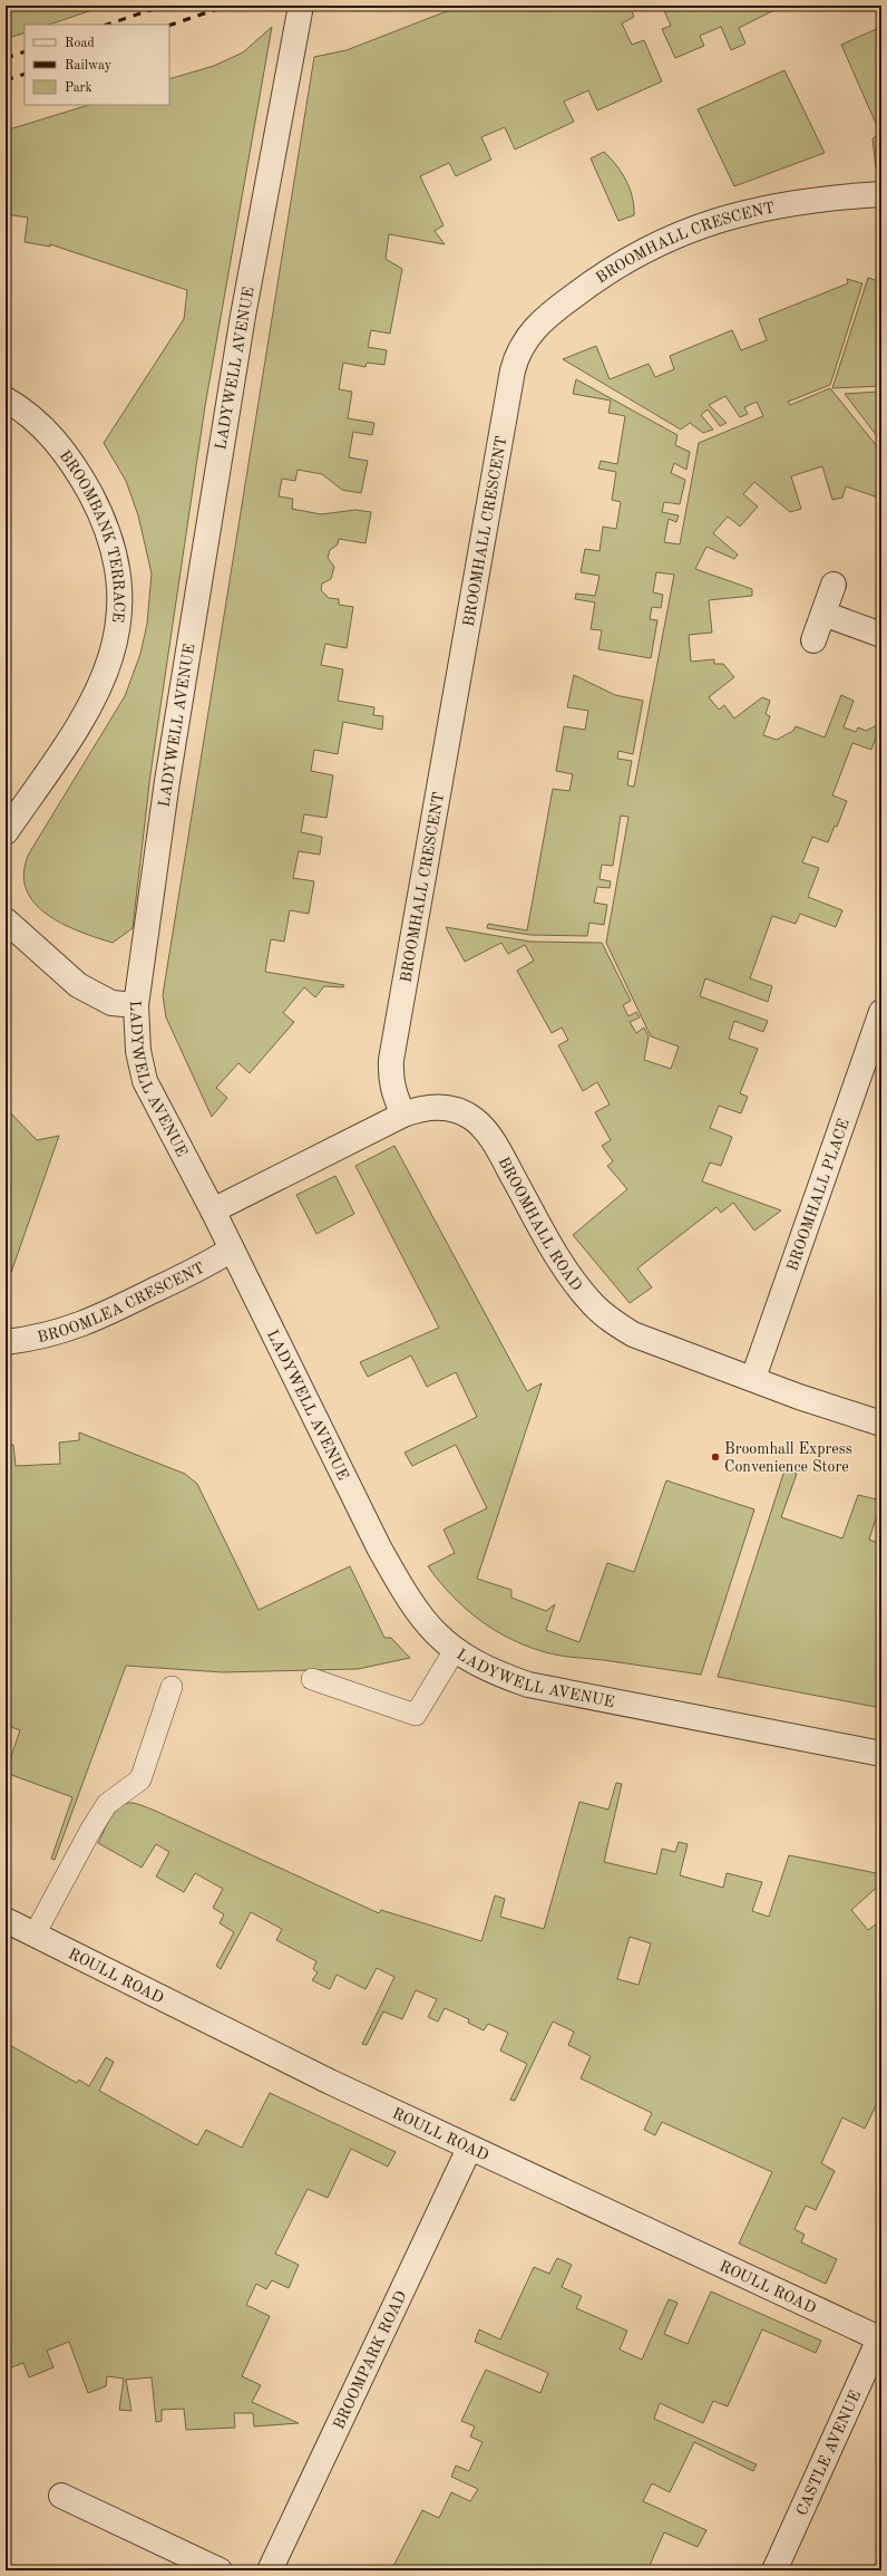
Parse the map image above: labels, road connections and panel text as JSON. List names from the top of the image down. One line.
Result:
{"streets":{"street":["BROOMHALL CRESCENT","LADYWELL AVENUE","BROOMBANK TERRACE","BROOMHALL PLACE","BROOMHALL ROAD","BROOMLEA CRESCENT","ROULL ROAD","BROOMPARK ROAD","CASTLE AVENUE"]},"crossings":[["BROOMHALL CRESCENT","BROOMHALL ROAD"],["LADYWELL AVENUE","BROOMHALL ROAD"],["LADYWELL AVENUE","BROOMLEA CRESCENT"],["BROOMHALL PLACE","BROOMHALL ROAD"],["ROULL ROAD","BROOMPARK ROAD"],["ROULL ROAD","CASTLE AVENUE"]],"places":["Broomhall Express Convenience Store"],"legend":["Road","Railway","Park"]}
